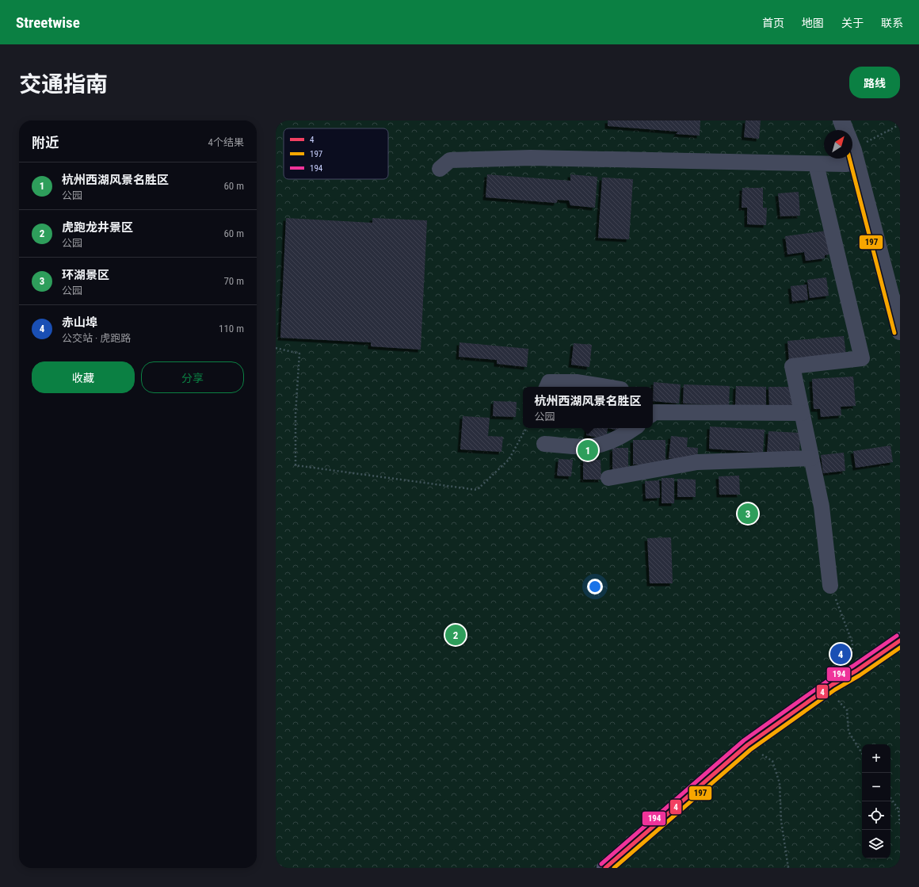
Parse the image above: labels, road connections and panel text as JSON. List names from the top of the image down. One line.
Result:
{"lines":["transit line 197","transit line 194","transit line 4"],"legend":["4","197","194"],"north":"top right","page":{"header":"Streetwise","nav":["首页","地图","关于","联系"],"title":"交通指南","buttons":["路线",["收藏","分享"]],"heading":["附近","4个结果"],"list":[{"mark":"1","name":"杭州西湖风景名胜区","note":"公园","value":"60 m"},{"mark":"2","name":"虎跑龙井景区","note":"公园","value":"60 m"},{"mark":"3","name":"环湖景区","note":"公园","value":"70 m"},{"mark":"4","name":"赤山埠","note":"公交站 · 虎跑路","value":"110 m"}],"popup":["杭州西湖风景名胜区","公园"],"pins":["1","3","2","4"],"map_buttons":["+","−"]}}
